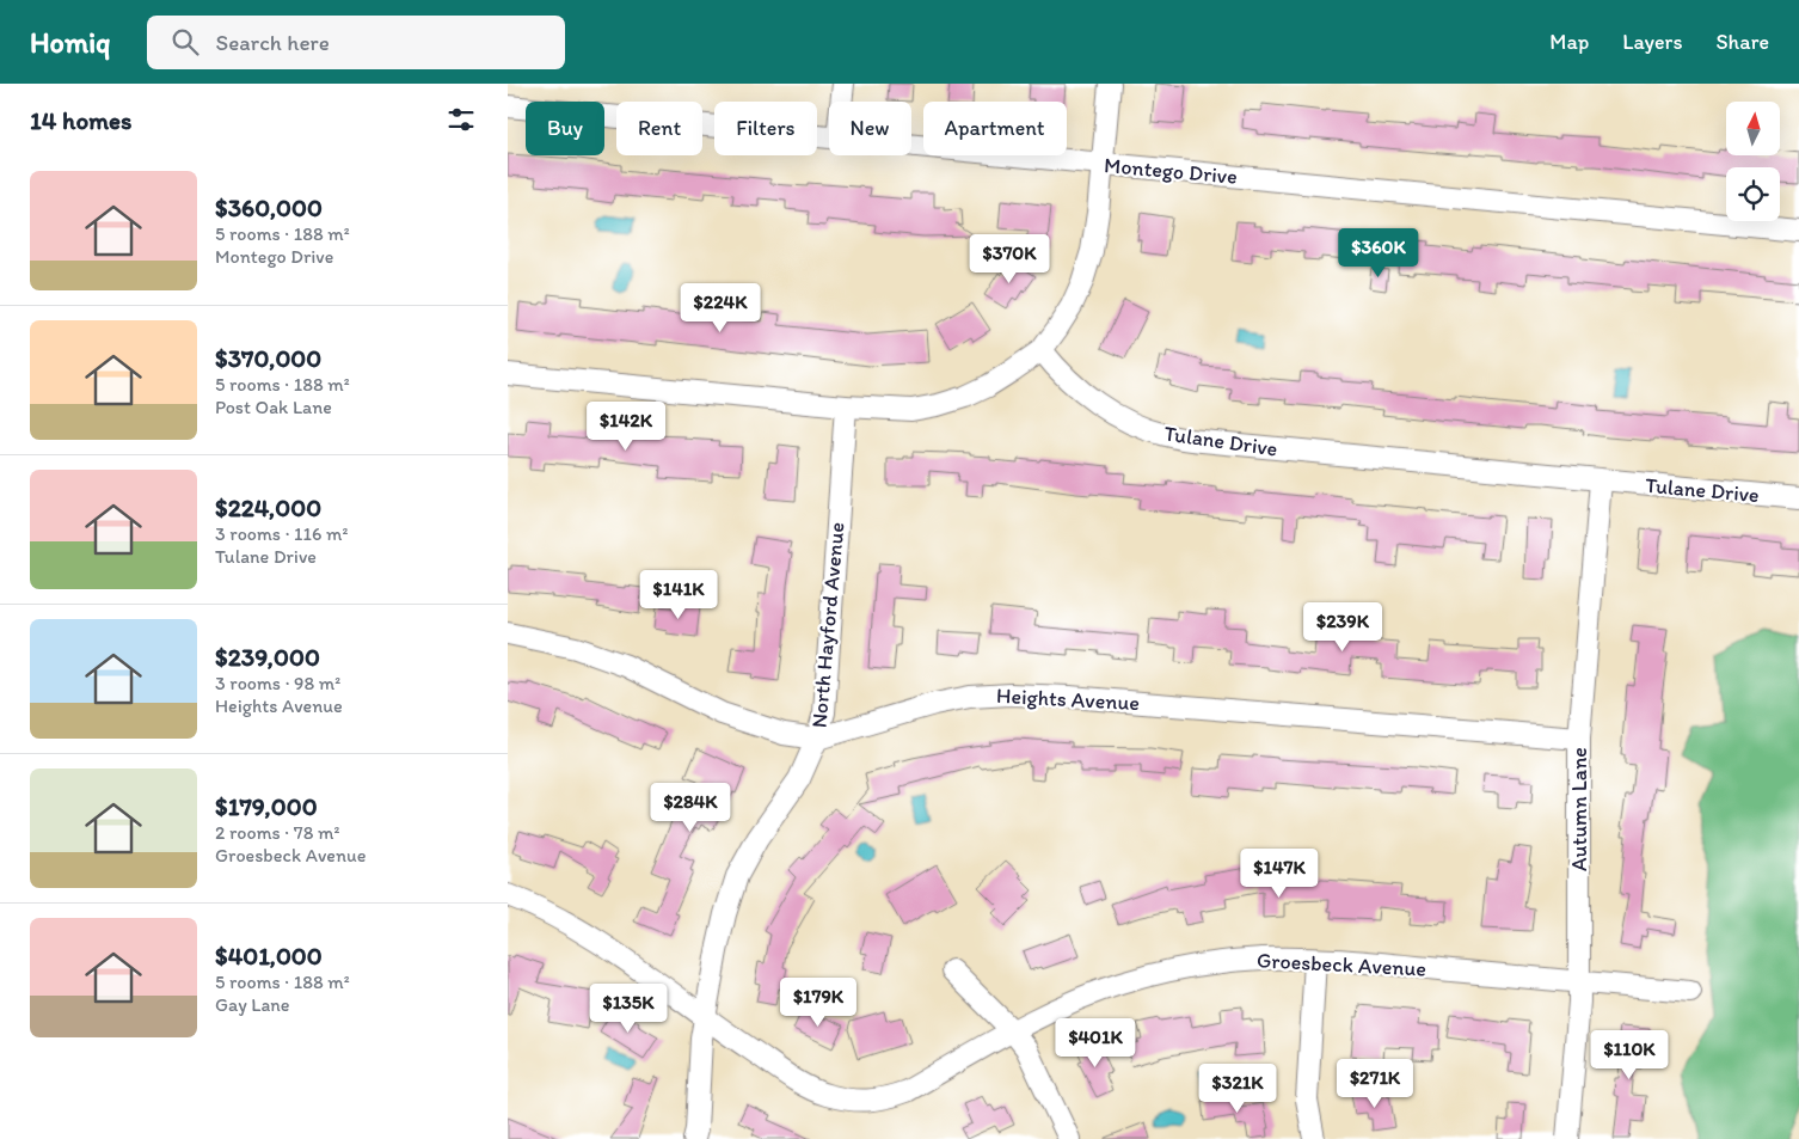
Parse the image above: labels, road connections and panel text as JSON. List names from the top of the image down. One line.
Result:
{"streets":{"street":["Montego Drive","Tulane Drive","North Hayford Avenue","Heights Avenue","Autumn Lane","Groesbeck Avenue"]},"crossings":[["Tulane Drive","Autumn Lane"],["North Hayford Avenue","Heights Avenue"],["North Hayford Avenue","Groesbeck Avenue"],["Heights Avenue","Autumn Lane"],["Autumn Lane","Groesbeck Avenue"]],"north":"top","page":{"header":"Homiq","search":"Search here","nav":["Map","Layers","Share"],"heading":"14 homes","chip":["Buy","Rent","Filters","New","Apartment"],"list":[{"name":"$360,000","note":"5 rooms · 188 m² · Montego Drive"},{"name":"$370,000","note":"5 rooms · 188 m² · Post Oak Lane"},{"name":"$224,000","note":"3 rooms · 116 m² · Tulane Drive"},{"name":"$239,000","note":"3 rooms · 98 m² · Heights Avenue"},{"name":"$179,000","note":"2 rooms · 78 m² · Groesbeck Avenue"},{"name":"$401,000","note":"5 rooms · 188 m² · Gay Lane"}],"price":["$360K","$370K","$224K","$142K","$141K","$239K","$284K","$147K","$179K","$135K","$401K","$110K","$271K","$321K"]}}
